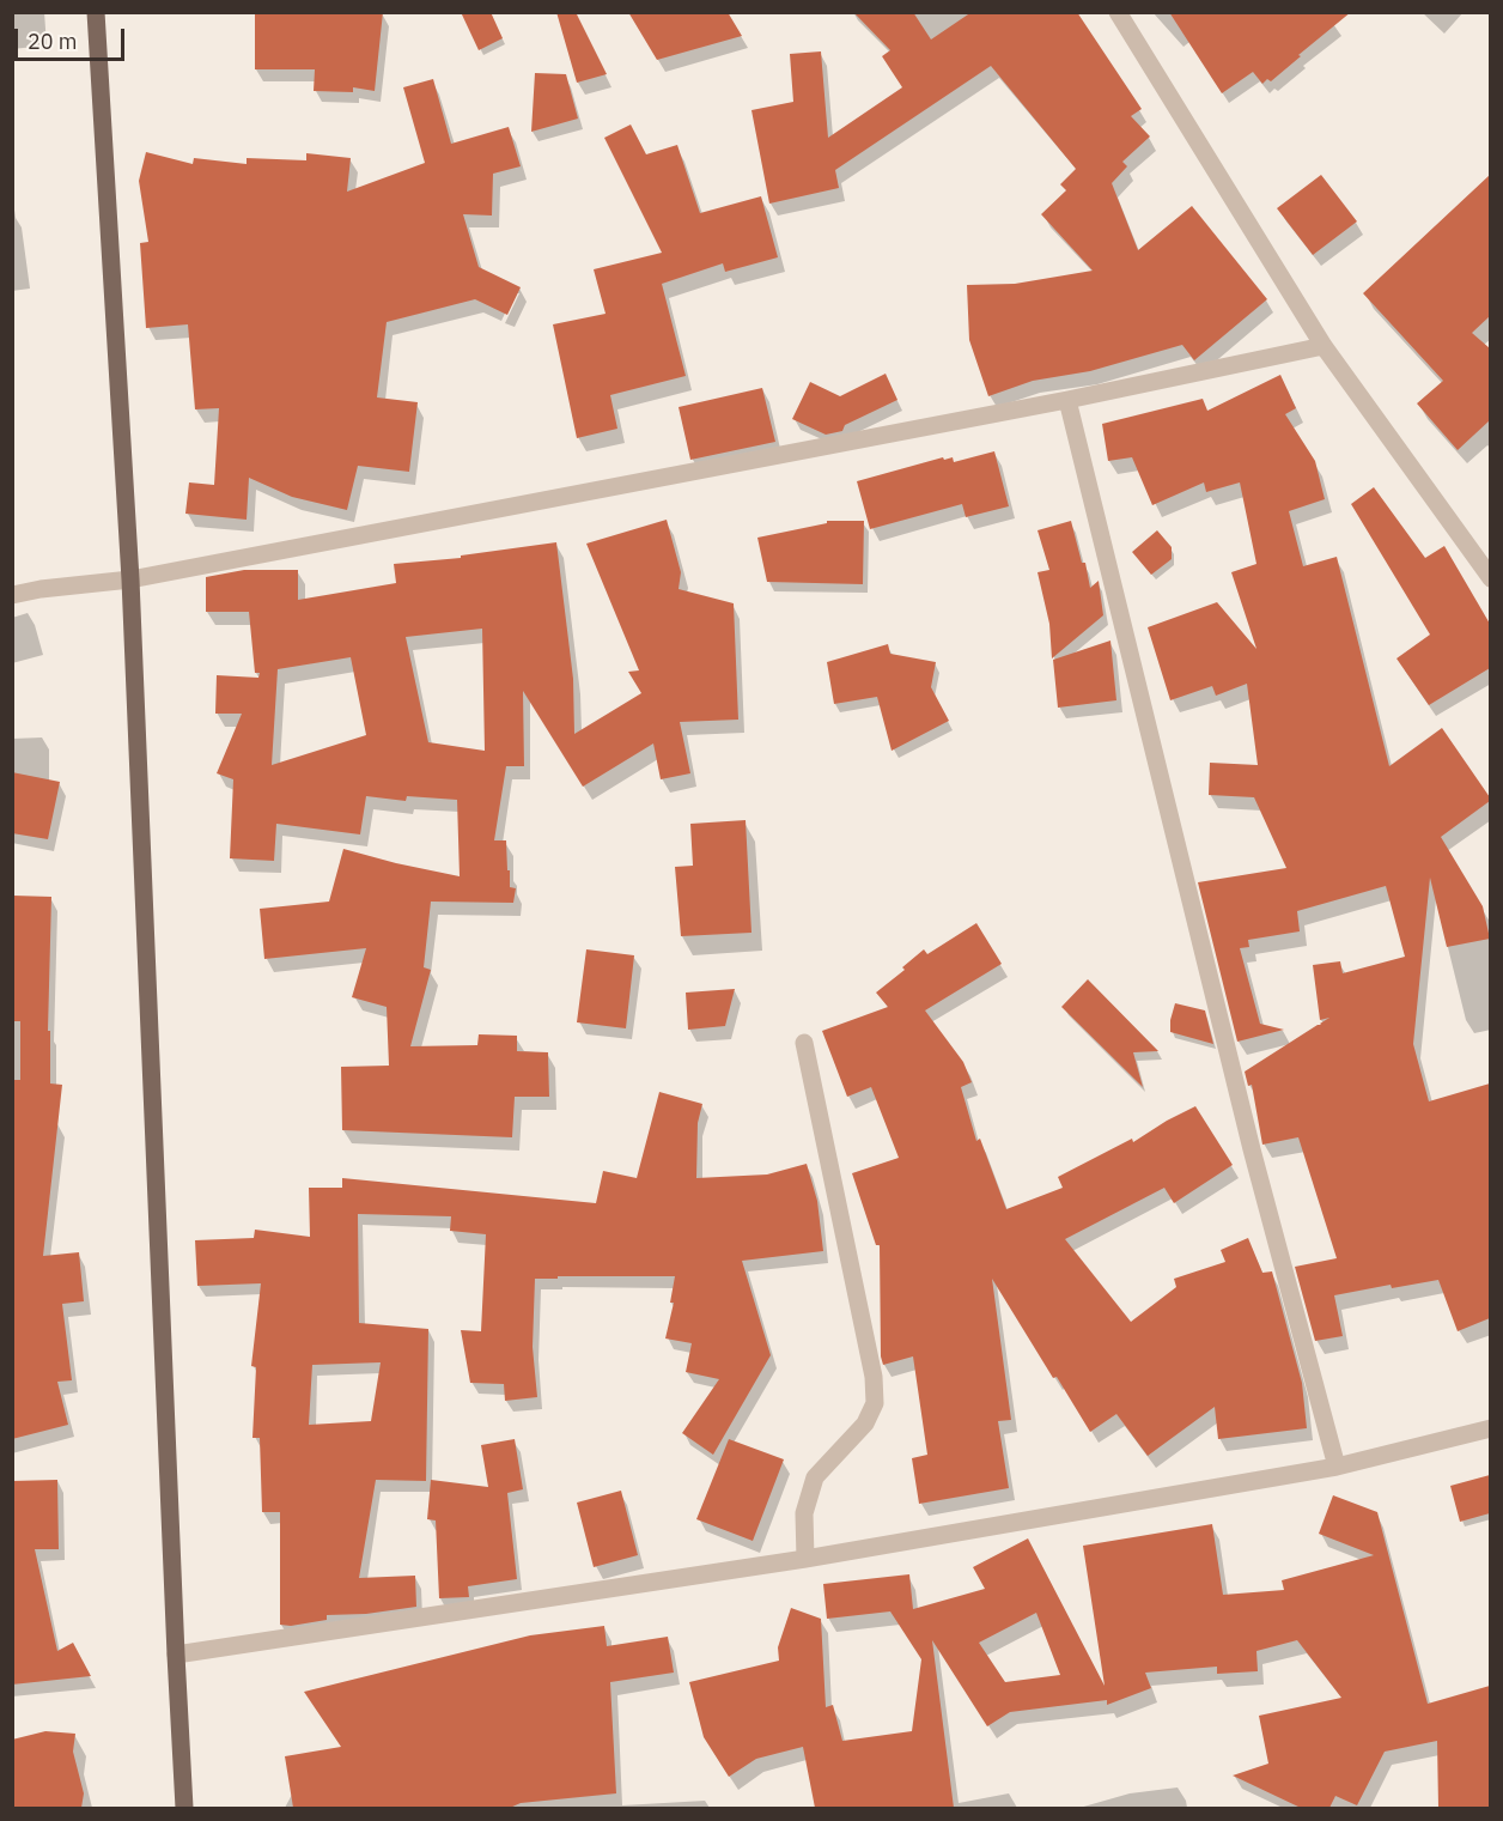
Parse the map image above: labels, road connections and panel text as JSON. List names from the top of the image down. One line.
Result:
{"scale_bar":"20 m"}
